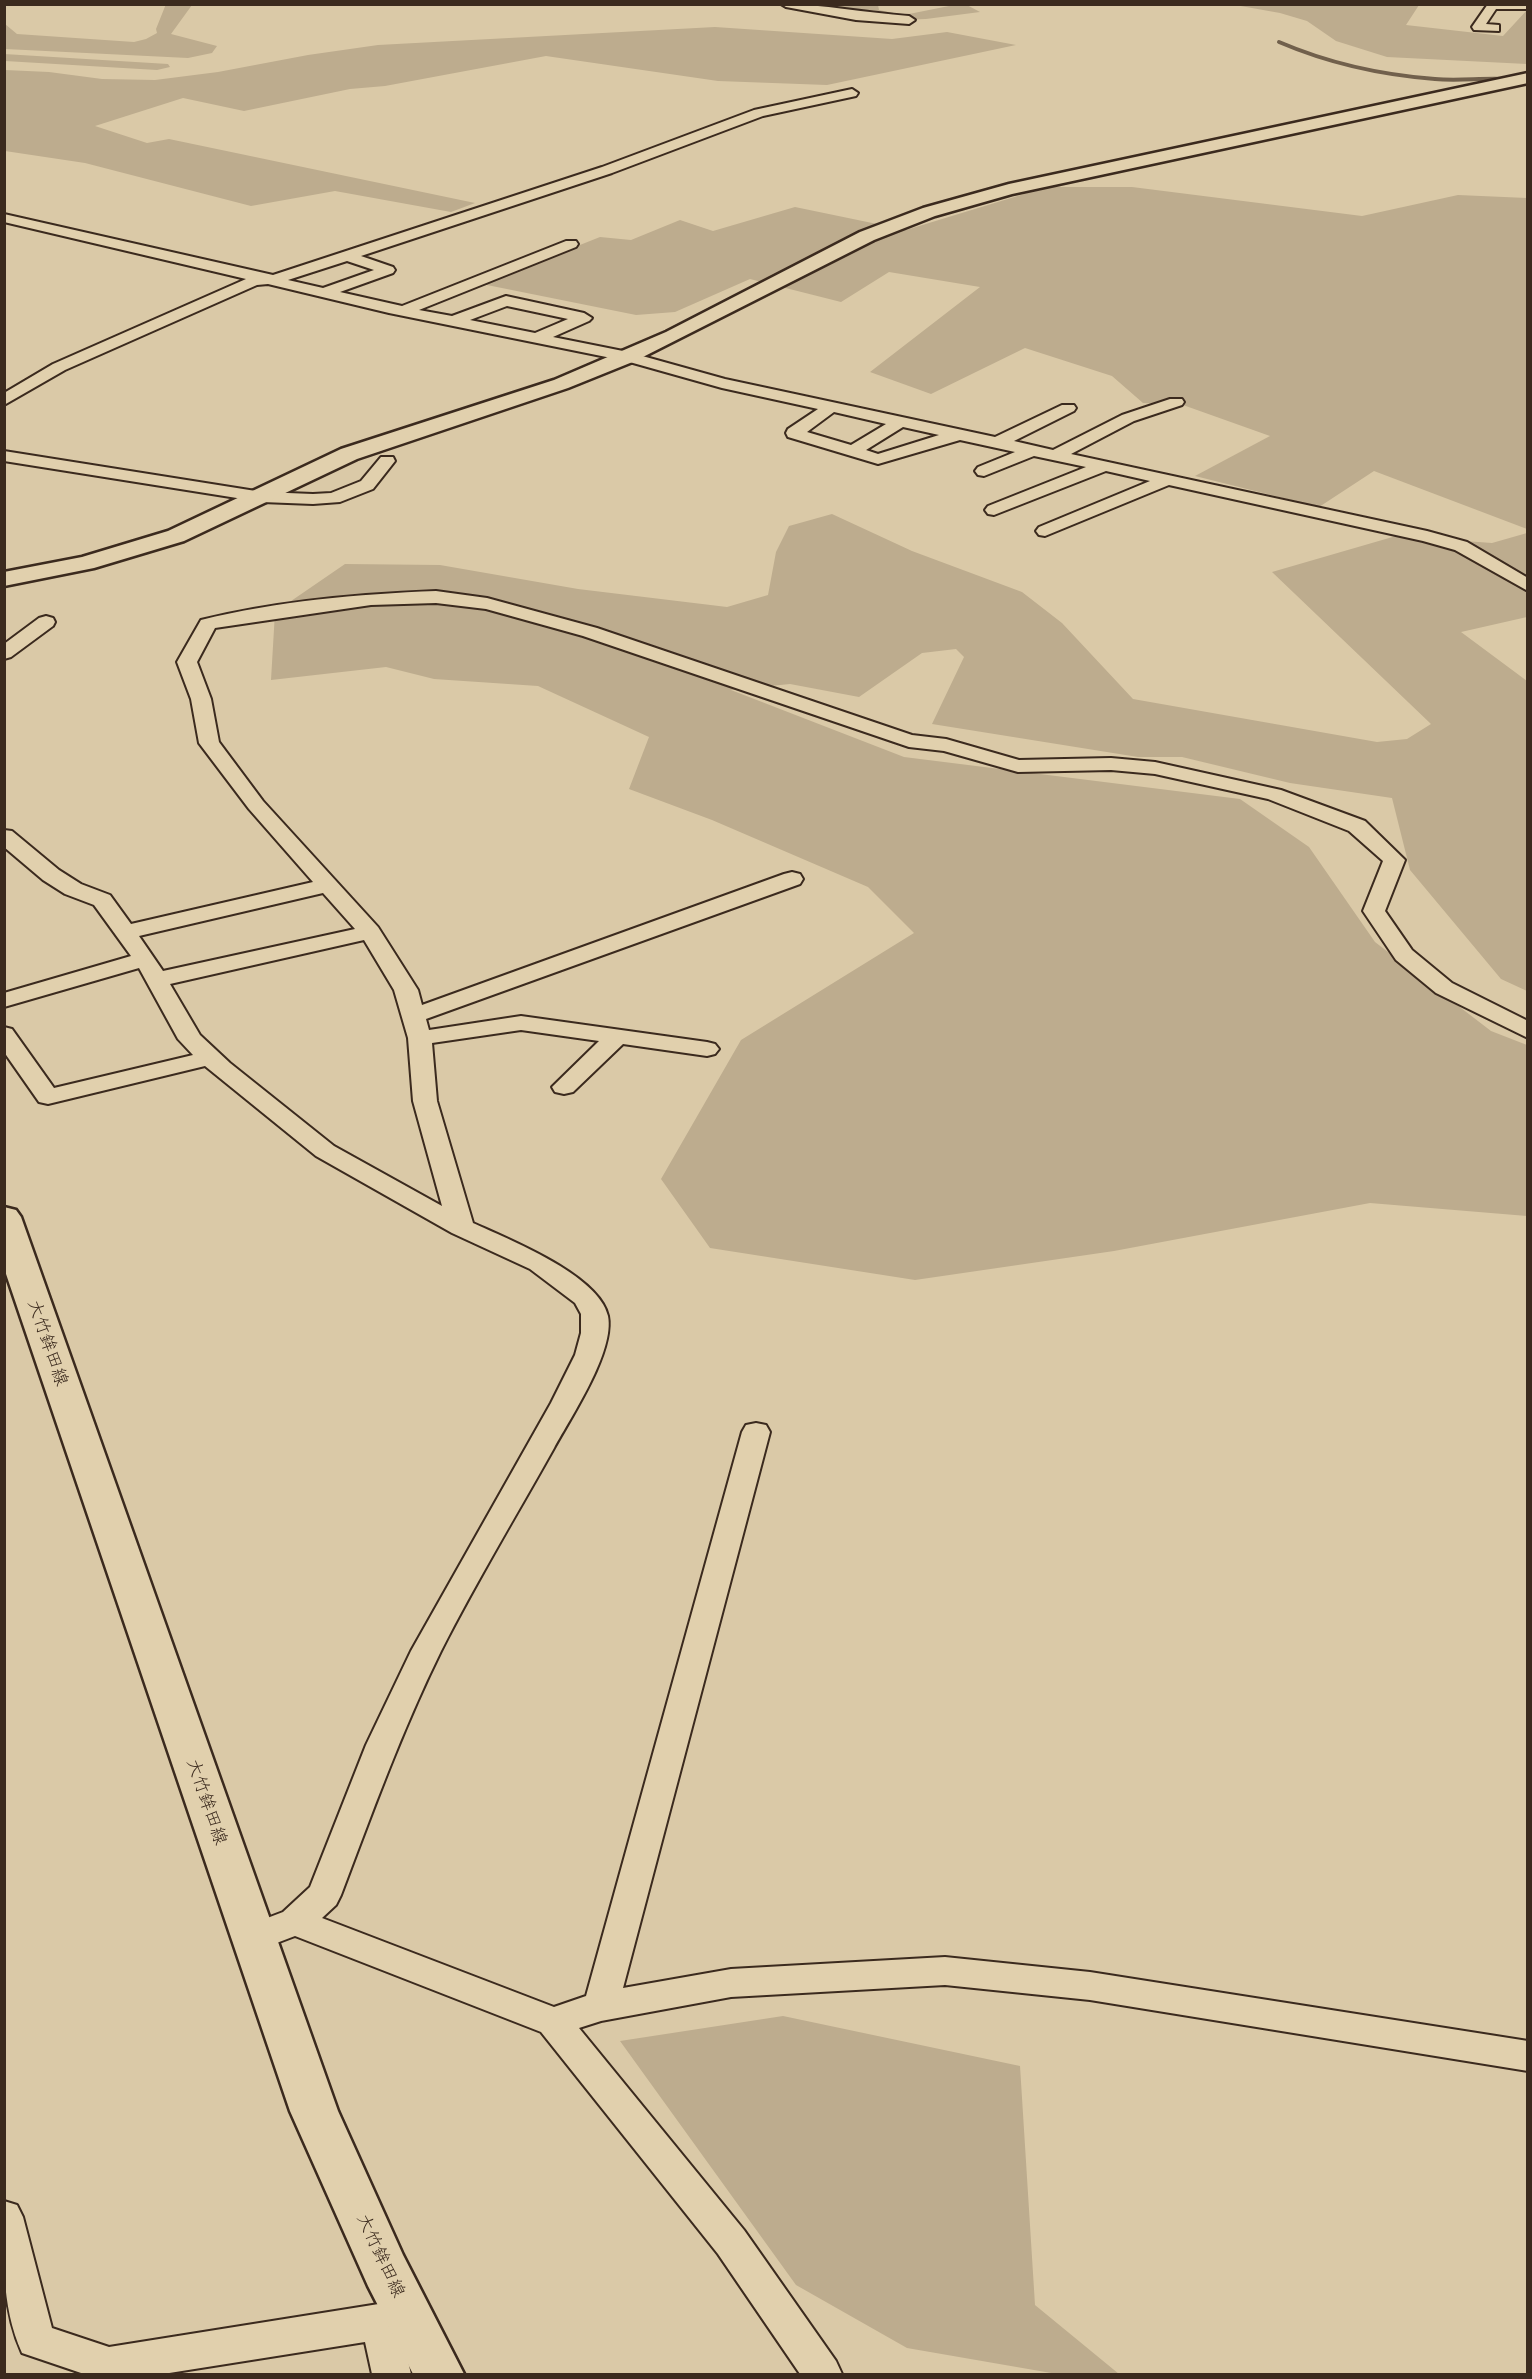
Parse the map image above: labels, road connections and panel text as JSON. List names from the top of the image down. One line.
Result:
{"streets":{"street":["大竹鉾田線"]}}
